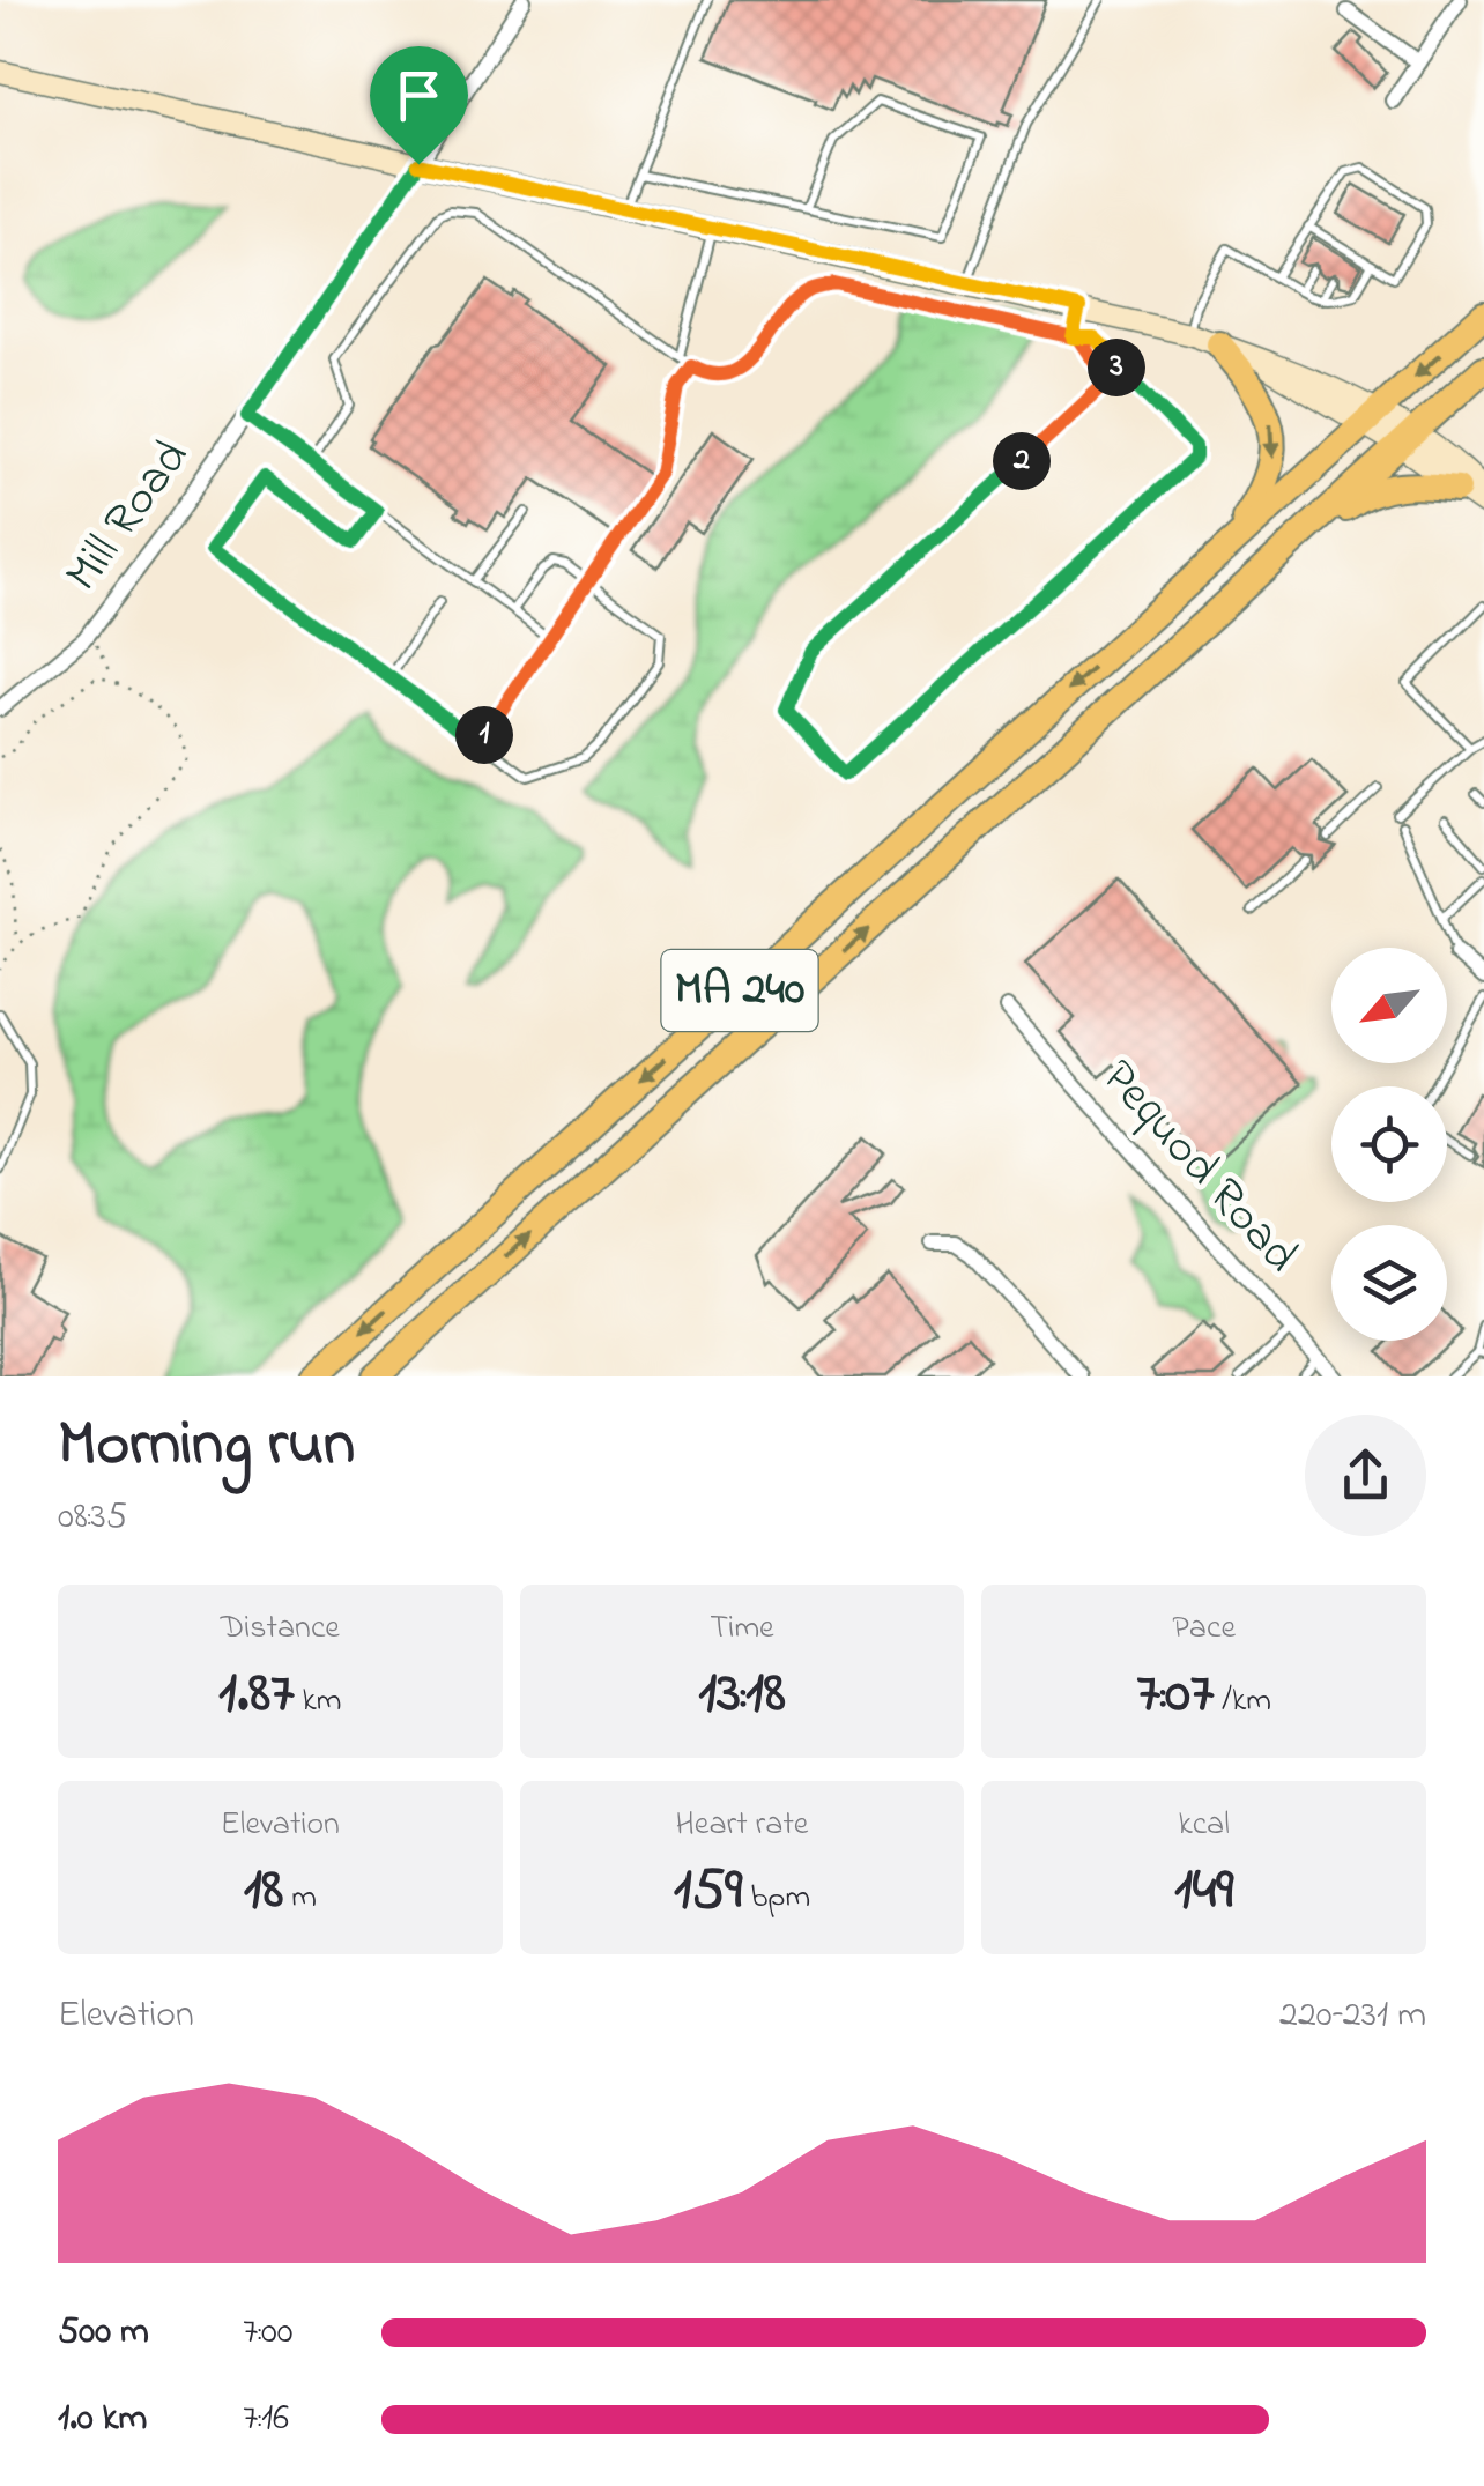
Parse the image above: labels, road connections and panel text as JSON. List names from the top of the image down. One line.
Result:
{"streets":{"highway":["MA 240"],"street":["Mill Road","Pequod Road"]},"north":"bottom left","page":{"pins":["3","2","1"],"heading":["Morning run","08:35"],"stats":[["Distance","1.87 km"],["Time","13:18"],["Pace","7:07 /km"],["Elevation","18 m"],["Heart rate","159 bpm"],["kcal","149"]],"chart":["Elevation","220–231 m"],"list":[{"name":"500 m","note":"7:00"},{"name":"1.0 km","note":"7:16"}]}}
